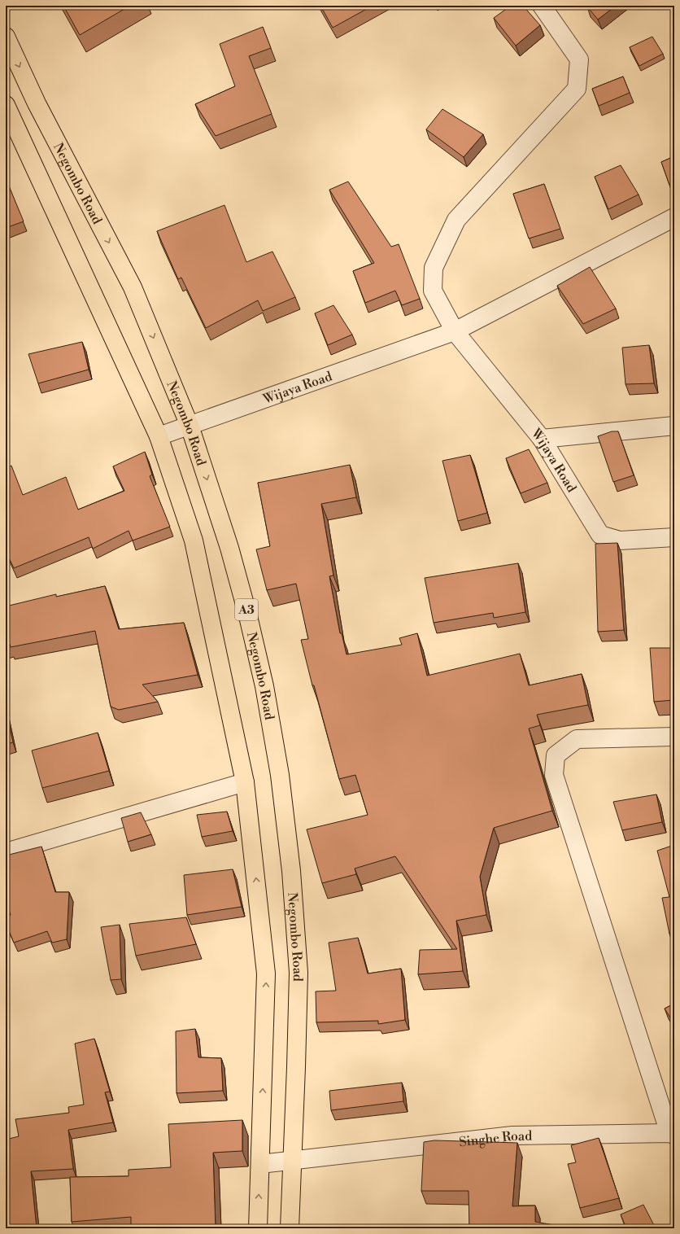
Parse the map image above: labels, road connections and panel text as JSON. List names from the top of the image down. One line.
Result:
{"streets":{"highway":["Negombo Road","A3"],"street":["Wijaya Road","Singhe Road"]},"crossings":[["Negombo Road","Wijaya Road"],["Negombo Road","Singhe Road"]]}
